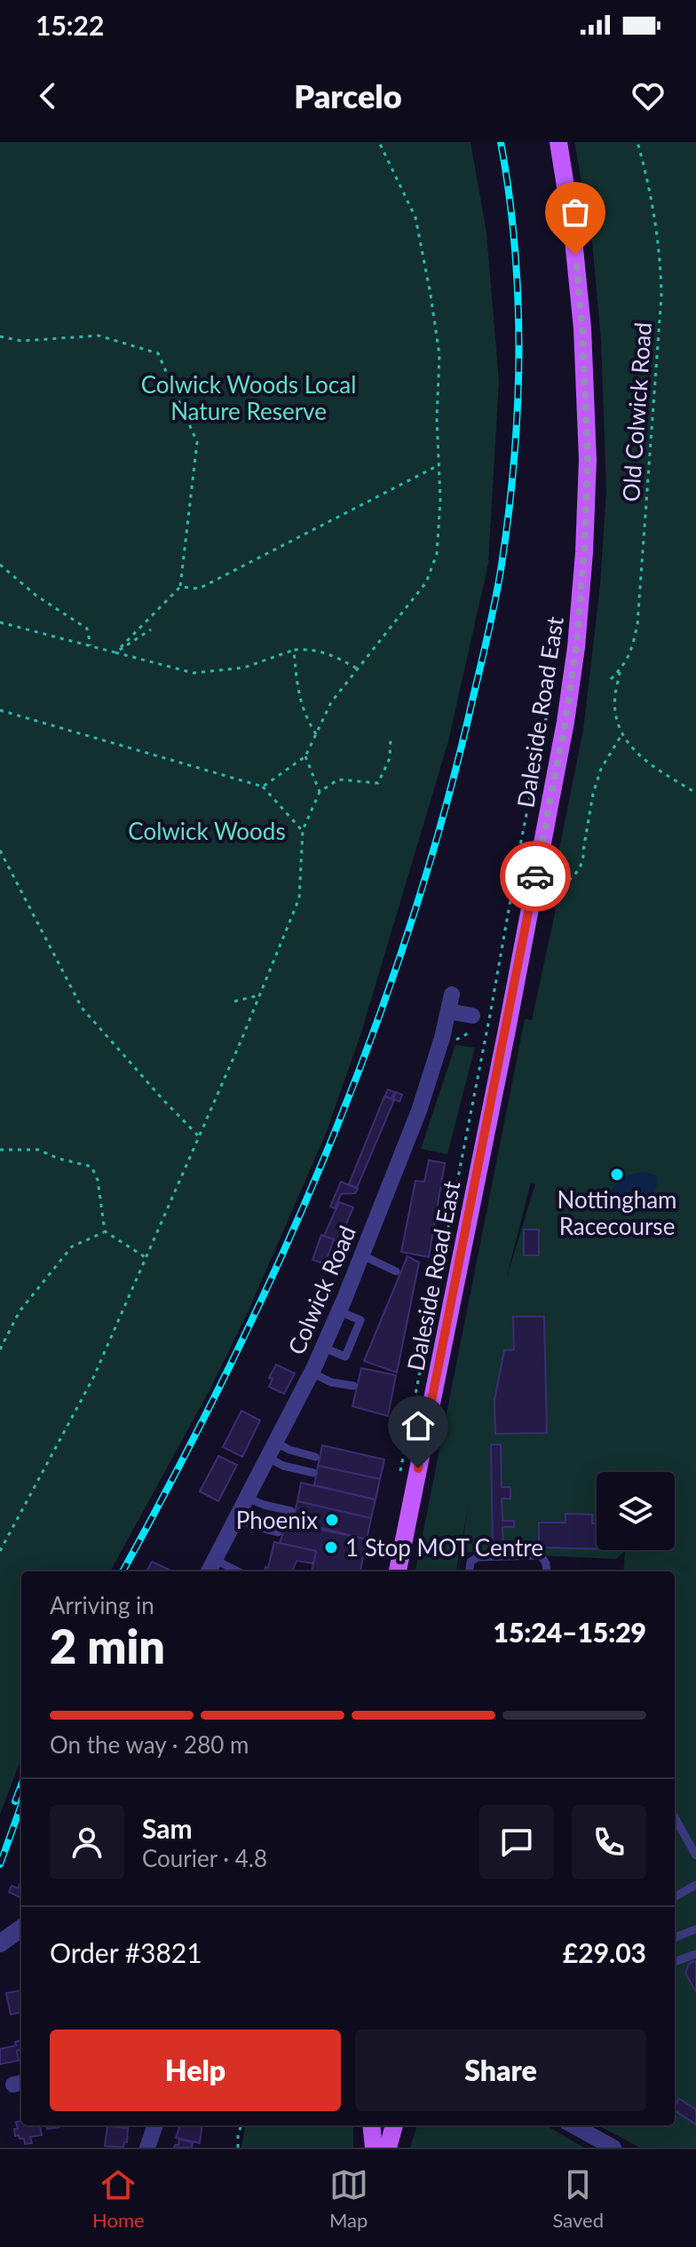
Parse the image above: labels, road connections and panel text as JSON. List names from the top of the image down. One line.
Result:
{"streets":{"main road":["Daleside Road East"],"street":["Colwick Road"],"path":["Old Colwick Road"]},"parks":["Colwick Woods Local Nature Reserve","Colwick Woods"],"places":["Nottingham Racecourse","Phoenix","1 Stop MOT Centre"],"page":{"status":"15:22","header":"Parcelo","heading":["2 min","Arriving in","15:24–15:29"],"panel":["Sam","Courier · 4.8","Order #3821","£29.03"],"bar":"On the way · 280 m","buttons":["Help","Share"],"tabs":["Home","Map","Saved"]}}
